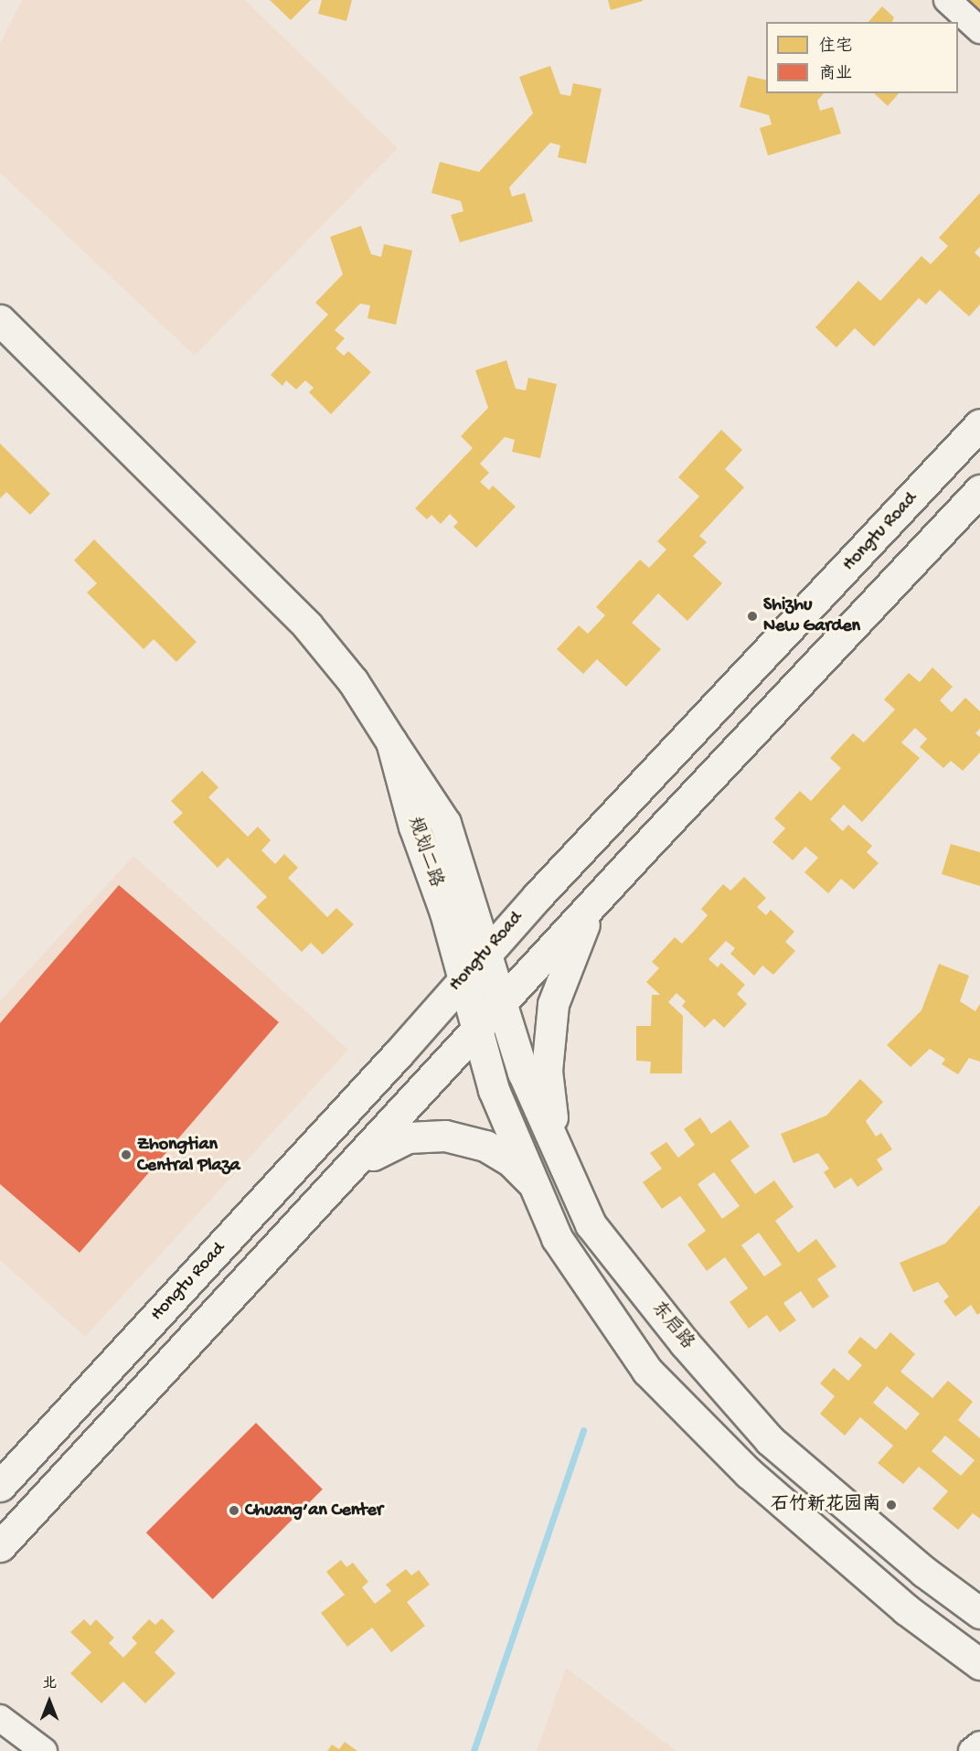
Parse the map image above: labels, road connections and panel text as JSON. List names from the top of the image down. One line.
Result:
{"streets":{"main road":["Hongtu Road","规划二路","东启路"]},"crossings":[["Hongtu Road","规划二路"],["Hongtu Road","东启路"],["规划二路","东启路"]],"places":["Shizhu New Garden","Zhongtian Central Plaza","石竹新花园南","Chuang’an Center"],"legend":["住宅","商业"],"north":"top"}
